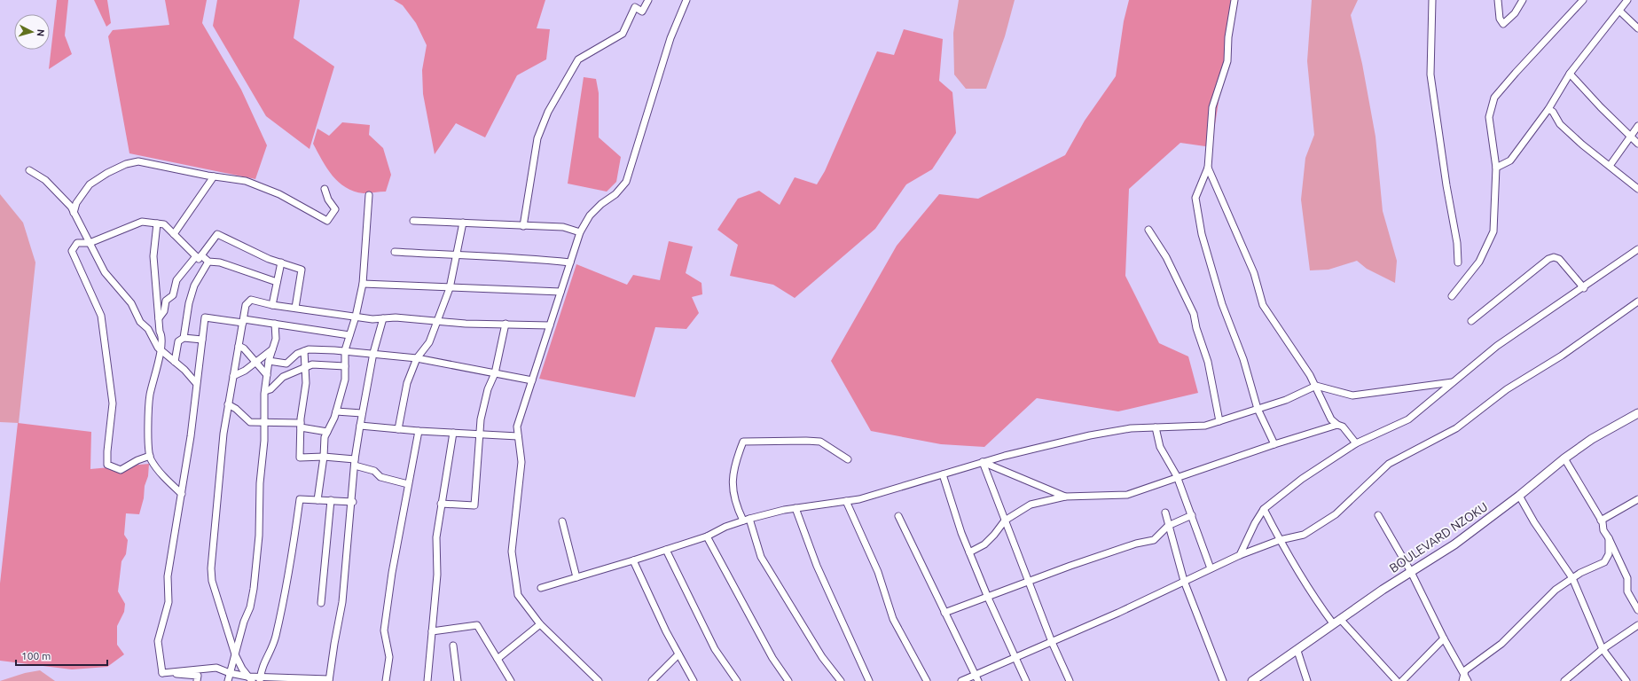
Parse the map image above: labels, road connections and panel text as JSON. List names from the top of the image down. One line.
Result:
{"streets":{"street":["BOULEVARD NZOKU"]},"scale_bar":"100 m","north":"right"}
